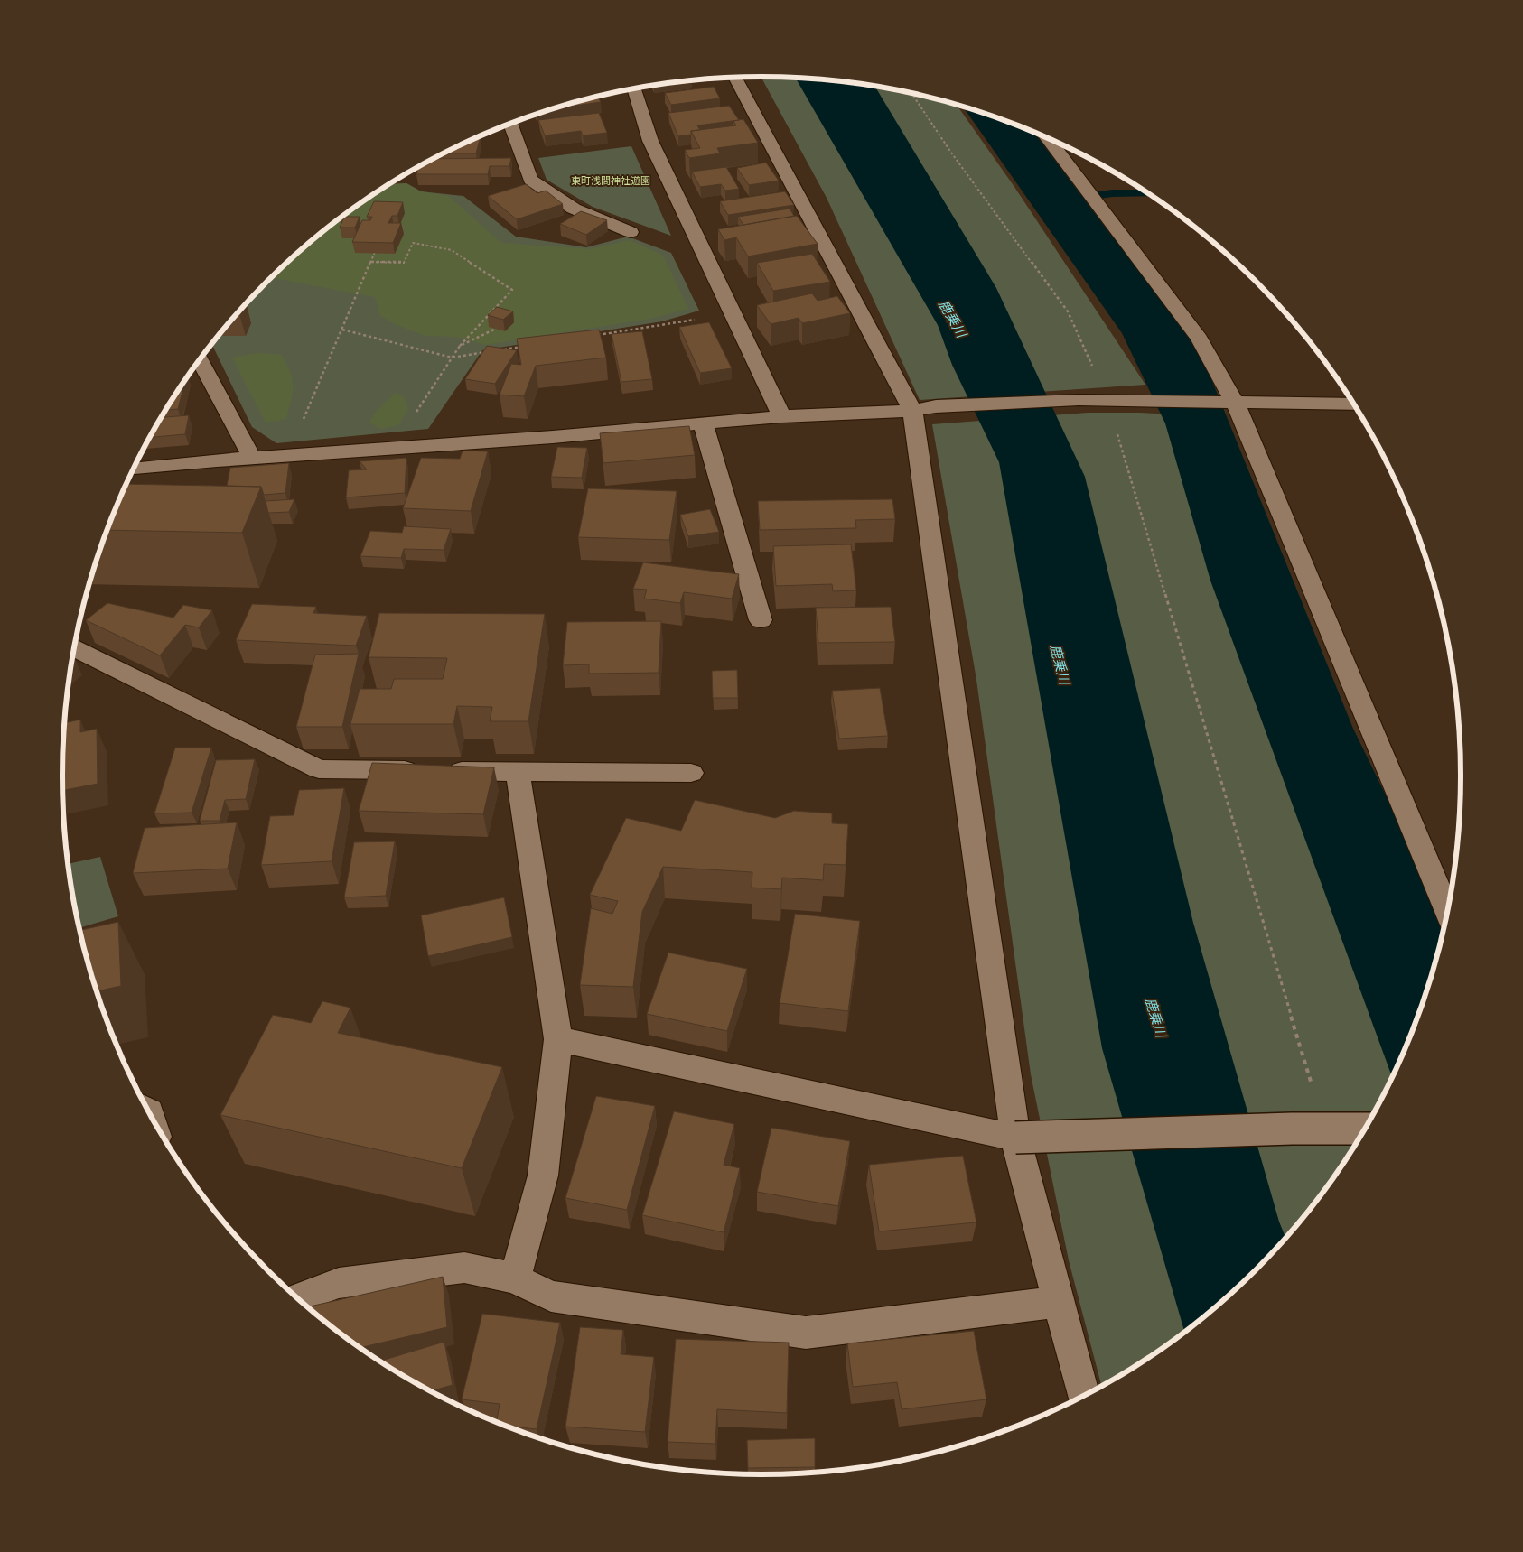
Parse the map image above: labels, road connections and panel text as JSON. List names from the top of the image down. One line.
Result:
{"water":["鹿乗川"],"parks":["東町浅間神社遊園"]}
